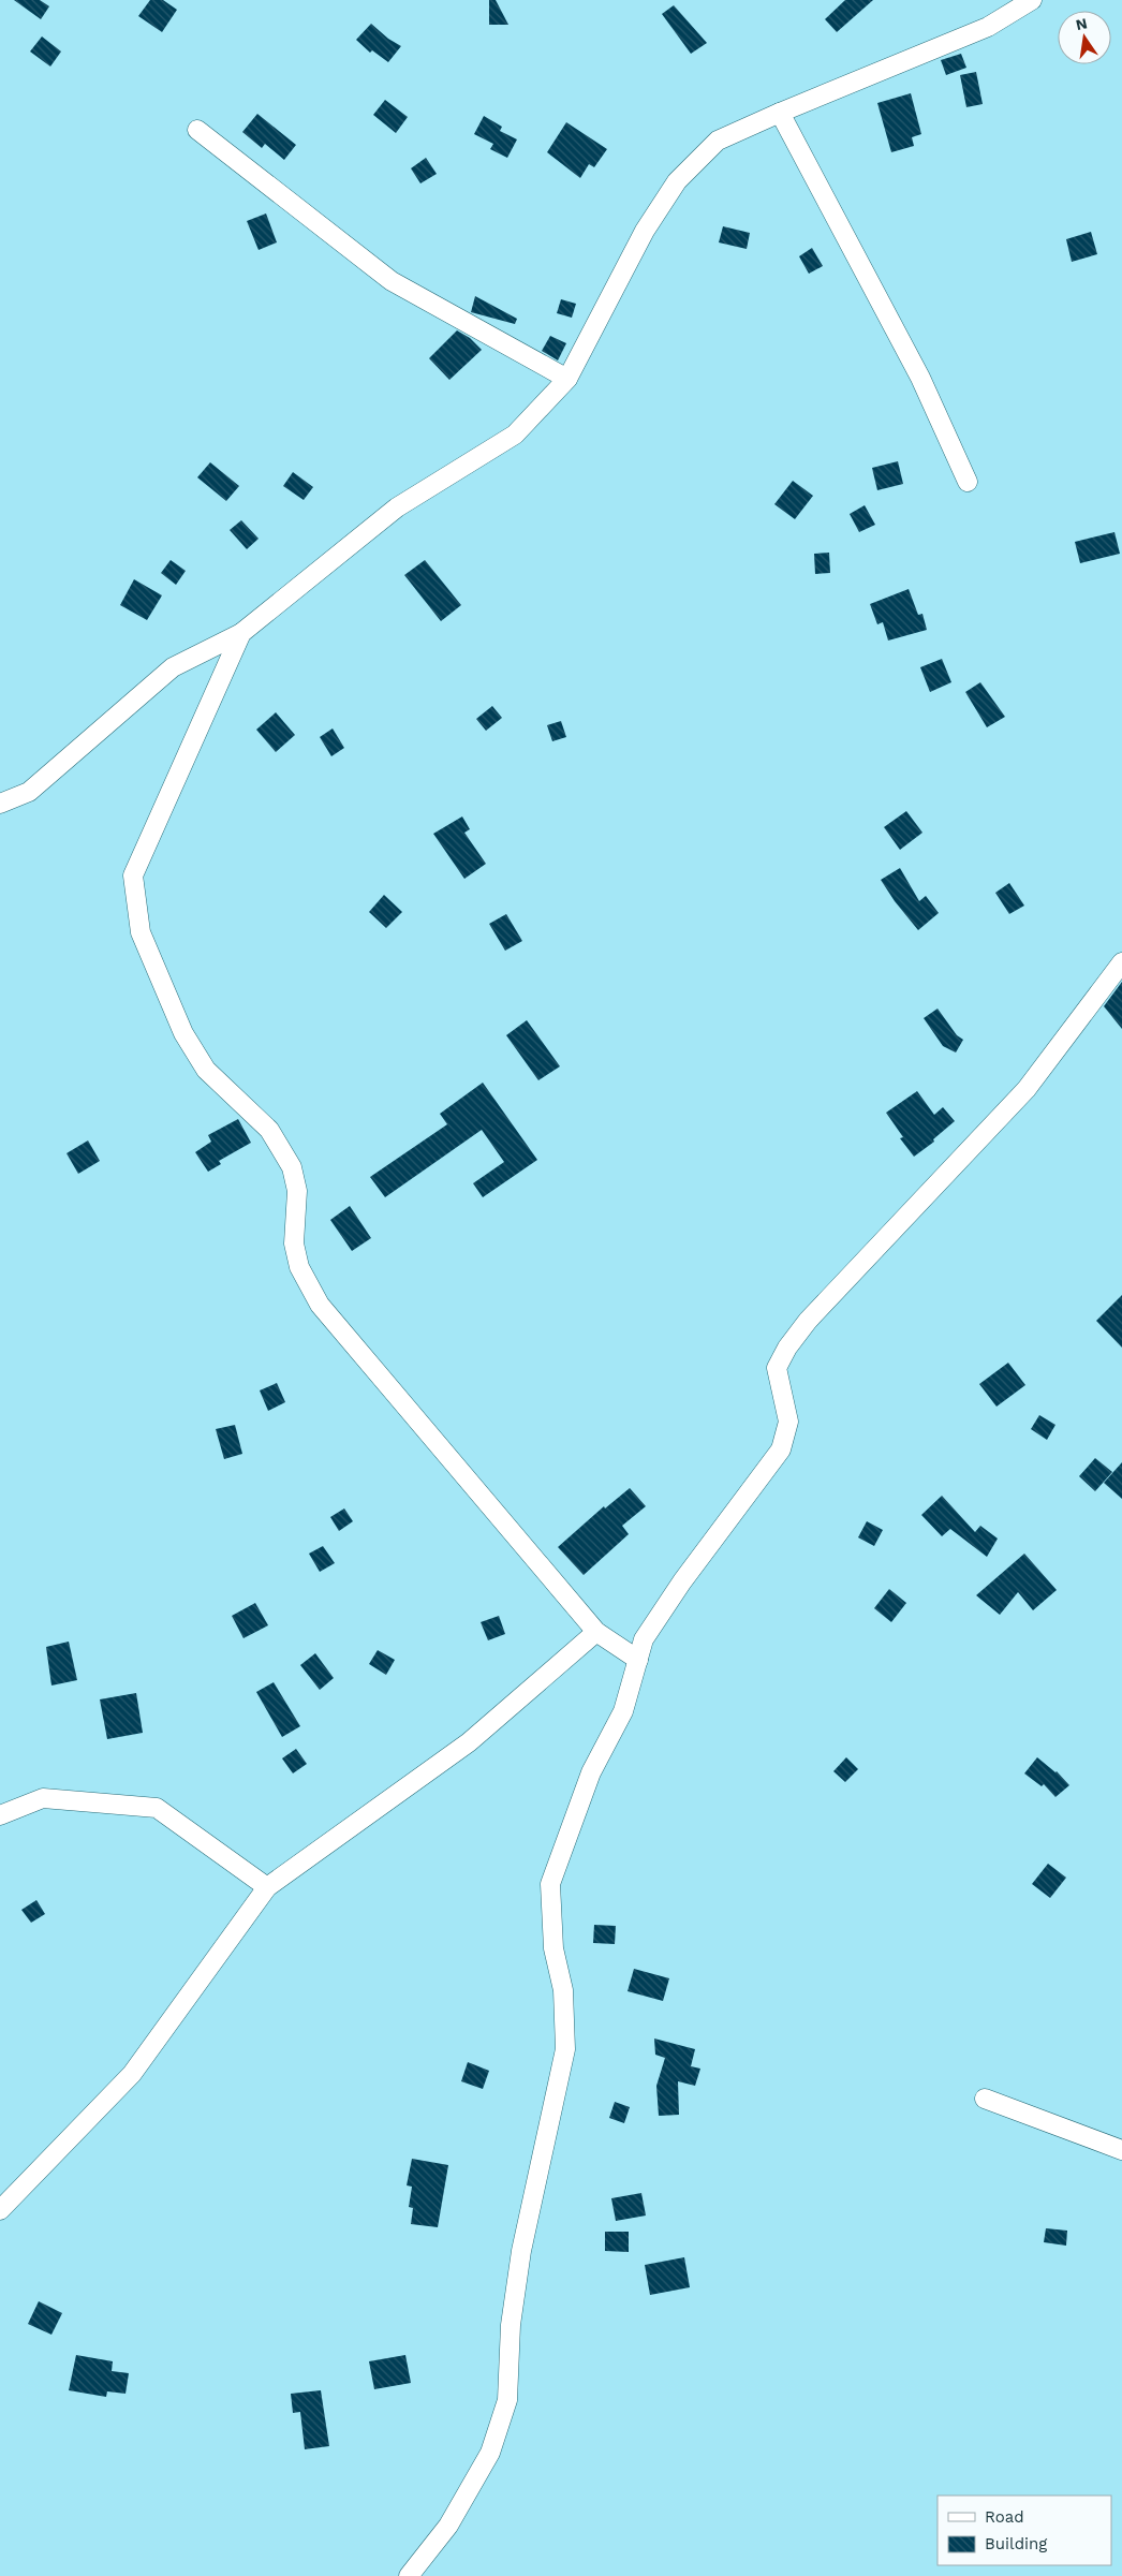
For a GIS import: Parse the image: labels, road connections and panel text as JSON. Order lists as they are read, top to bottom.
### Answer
{
  "legend": ["Road", "Building"],
  "north": "top"
}
